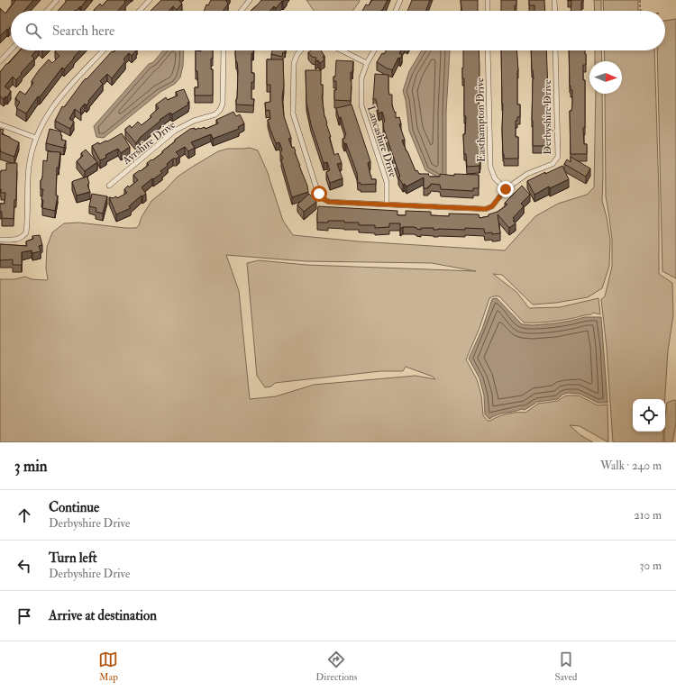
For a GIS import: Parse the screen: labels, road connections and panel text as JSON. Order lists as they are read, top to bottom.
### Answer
{
  "streets": {
    "street": [
      "Derbyshire Drive",
      "Easthampton Drive",
      "Lancashire Drive",
      "Ayrshire Drive"
    ]
  },
  "crossings": [
    ["Derbyshire Drive", "Easthampton Drive"],
    ["Derbyshire Drive", "Lancashire Drive"]
  ],
  "north": "right",
  "page": {
    "search": "Search here",
    "heading": ["3 min", "Walk · 240 m"],
    "list": [
      ["Continue", "Derbyshire Drive", "210 m"],
      ["Turn left", "Derbyshire Drive", "30 m"],
      "Arrive at destination"
    ],
    "nav": ["Map", "Directions", "Saved"]
  }
}
